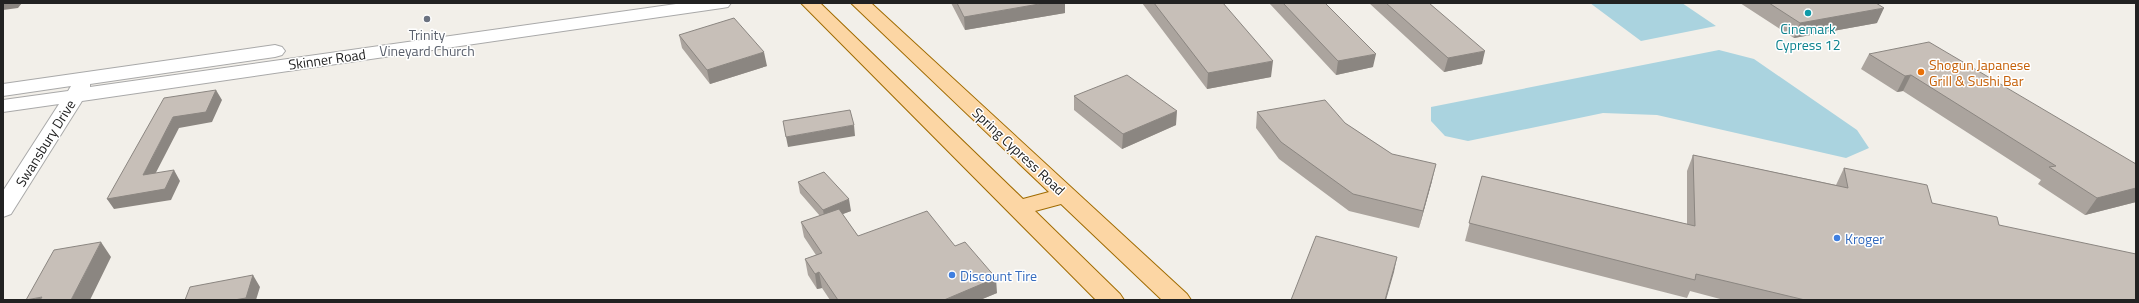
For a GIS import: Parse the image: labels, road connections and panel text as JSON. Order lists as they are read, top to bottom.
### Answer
{
  "streets": {
    "main road": ["Spring Cypress Road"],
    "street": ["Skinner Road", "Swansbury Drive"]
  },
  "crossings": [
    ["Skinner Road", "Swansbury Drive"]
  ],
  "places": [
    "Cinemark Cypress 12",
    "Trinity Vineyard Church",
    "Shogun Japanese Grill & Sushi Bar",
    "Kroger",
    "Discount Tire"
  ]
}
